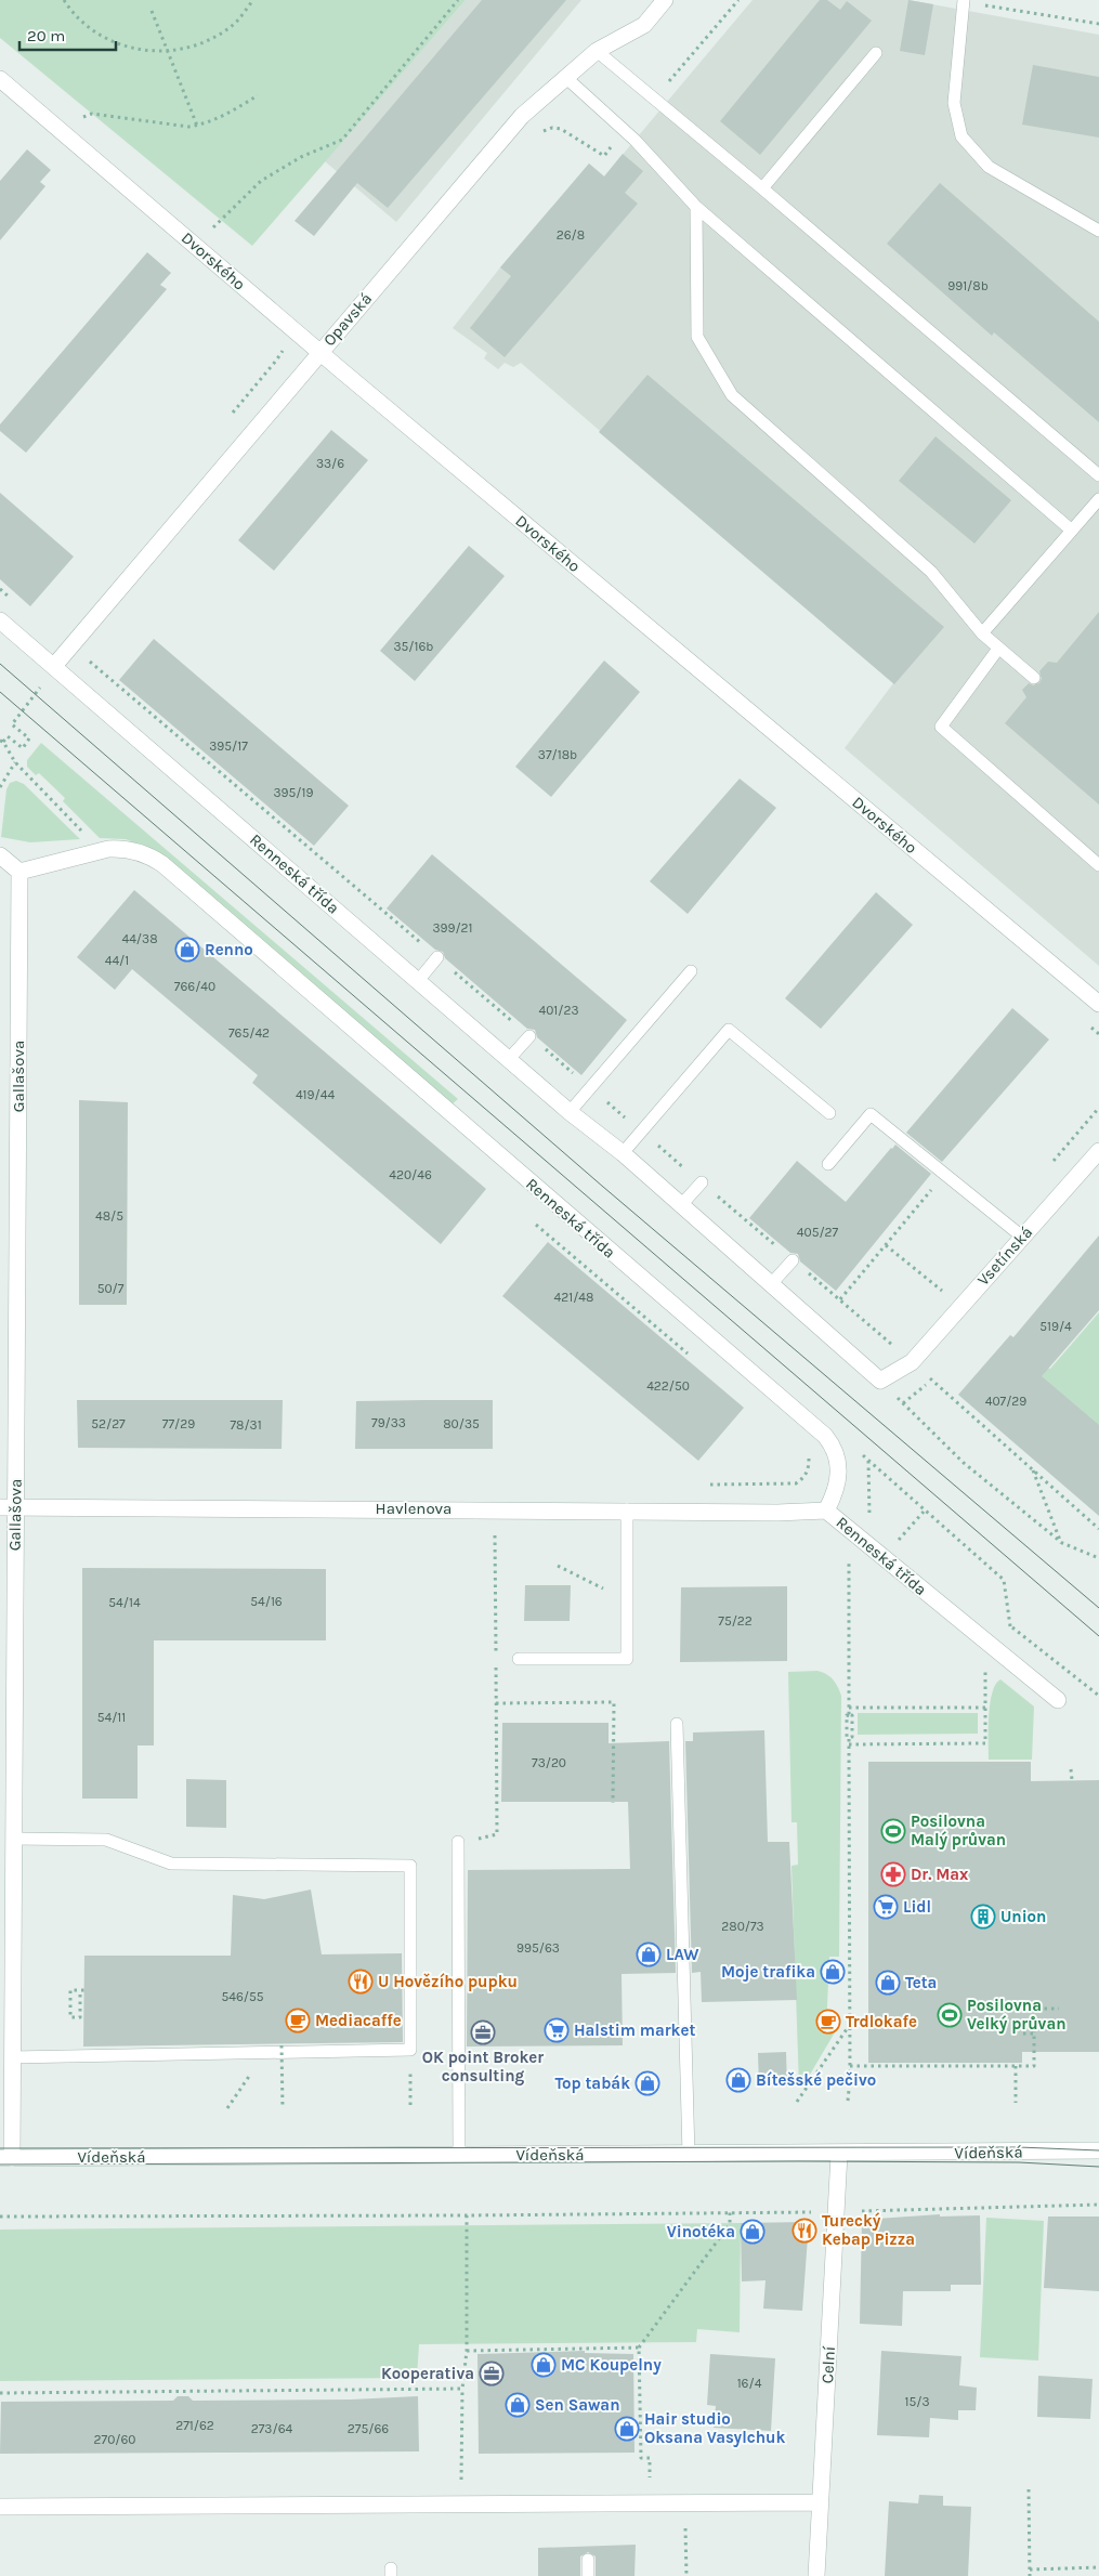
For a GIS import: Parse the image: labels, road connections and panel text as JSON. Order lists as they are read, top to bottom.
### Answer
{
  "streets": {
    "street": [
      "Dvorského",
      "Opavská",
      "Renneská třída",
      "Gallašova",
      "Vsetínská",
      "Havlenova",
      "Vídeňská",
      "Celní"
    ]
  },
  "crossings": [
    ["Dvorského", "Opavská"],
    ["Opavská", "Renneská třída"],
    ["Renneská třída", "Gallašova"],
    ["Renneská třída", "Havlenova"],
    ["Gallašova", "Havlenova"],
    ["Gallašova", "Vídeňská"],
    ["Vídeňská", "Celní"]
  ],
  "places": {
    "shop": [
      "Renno",
      "LAW",
      "Moje trafika",
      "Teta",
      "Bítešské pečivo",
      "Top tabák",
      "Vinotéka",
      "MC Koupelny",
      "Sen Sawan",
      "Hair studio Oksana Vasylchuk"
    ],
    "sports": ["Posilovna Malý průvan", "Posilovna Velký průvan"],
    "pharmacy": ["Dr. Max"],
    "supermarket": ["Lidl", "Halstim market"],
    "building": ["Union"],
    "restaurant": ["U Hovězího pupku", "Turecký Kebap Pizza"],
    "cafe": ["Mediacaffe", "Trdlokafe"],
    "office": ["OK point Broker consulting", "Kooperativa"]
  },
  "house_numbers": [
    "26/8",
    "991/8b",
    "33/6",
    "35/16b",
    "395/17",
    "37/18b",
    "395/19",
    "399/21",
    "44/38",
    "44/1",
    "766/40",
    "401/23",
    "765/42",
    "419/44",
    "420/46",
    "48/5",
    "405/27",
    "50/7",
    "421/48",
    "519/4",
    "422/50",
    "407/29",
    "79/33",
    "52/27",
    "77/29",
    "80/35",
    "78/31",
    "54/16",
    "54/14",
    "75/22",
    "54/11",
    "73/20",
    "280/73",
    "995/63",
    "546/55",
    "16/4",
    "15/3",
    "271/62",
    "273/64",
    "275/66",
    "270/60"
  ],
  "scale_bar": "20 m"
}
